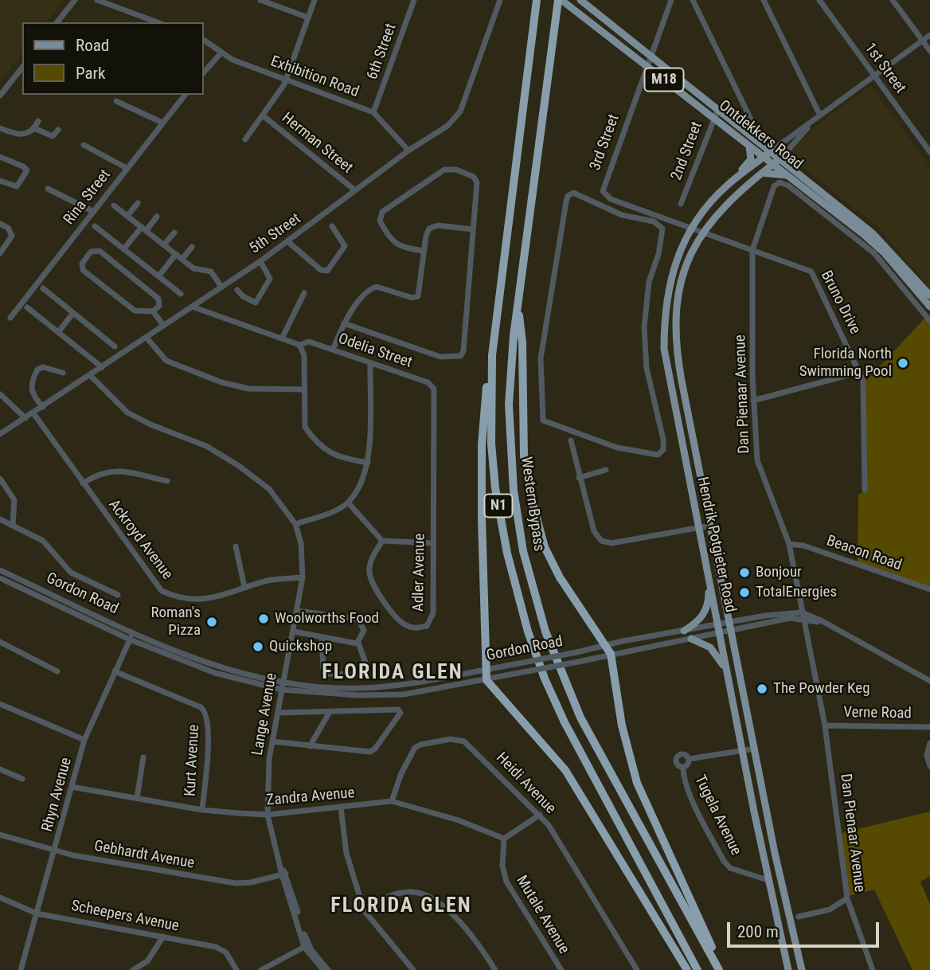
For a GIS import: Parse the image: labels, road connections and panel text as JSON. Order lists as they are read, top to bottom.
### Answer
{
  "streets": {
    "highway": ["Western Bypass", "N1"],
    "main road": ["M18", "Ontdekkers Road", "Hendrik Potgieter Road"],
    "street": [
      "6th Street",
      "1st Street",
      "Exhibition Road",
      "3rd Street",
      "Herman Street",
      "2nd Street",
      "Rina Street",
      "5th Street",
      "Bruno Drive",
      "Odelia Street",
      "Dan Pienaar Avenue",
      "Ackroyd Avenue",
      "Beacon Road",
      "Adler Avenue",
      "Gordon Road",
      "Verne Road",
      "Lange Avenue",
      "Kurt Avenue",
      "Heidi Avenue",
      "Rhyn Avenue",
      "Zandra Avenue",
      "Tugela Avenue",
      "Gebhardt Avenue",
      "Mutale Avenue",
      "Scheepers Avenue"
    ]
  },
  "crossings": [
    ["6th Street", "Exhibition Road"],
    ["Exhibition Road", "5th Street"],
    ["Ontdekkers Road", "3rd Street"],
    ["Ontdekkers Road", "2nd Street"],
    ["Ontdekkers Road", "Western Bypass"],
    ["Ontdekkers Road", "Hendrik Potgieter Road"],
    ["3rd Street", "Bruno Drive"],
    ["3rd Street", "Hendrik Potgieter Road"],
    ["Herman Street", "5th Street"],
    ["5th Street", "Odelia Street"],
    ["5th Street", "Ackroyd Avenue"],
    ["5th Street", "Lange Avenue"],
    ["Bruno Drive", "Dan Pienaar Avenue"],
    ["Bruno Drive", "Hendrik Potgieter Road"],
    ["Odelia Street", "Adler Avenue"],
    ["Dan Pienaar Avenue", "Beacon Road"],
    ["Dan Pienaar Avenue", "Gordon Road"],
    ["Dan Pienaar Avenue", "Verne Road"],
    ["Ackroyd Avenue", "Lange Avenue"],
    ["Hendrik Potgieter Road", "Gordon Road"],
    ["Hendrik Potgieter Road", "Tugela Avenue"],
    ["Gordon Road", "Lange Avenue"],
    ["Gordon Road", "Rhyn Avenue"],
    ["Lange Avenue", "Zandra Avenue"],
    ["Lange Avenue", "Gebhardt Avenue"],
    ["Kurt Avenue", "Rhyn Avenue"],
    ["Kurt Avenue", "Zandra Avenue"],
    ["Heidi Avenue", "Zandra Avenue"],
    ["Rhyn Avenue", "Zandra Avenue"],
    ["Rhyn Avenue", "Gebhardt Avenue"],
    ["Rhyn Avenue", "Scheepers Avenue"],
    ["Zandra Avenue", "Mutale Avenue"]
  ],
  "districts": ["FLORIDA GLEN", "FLORIDA GLEN"],
  "places": [
    "Florida North Swimming Pool",
    "Bonjour",
    "TotalEnergies",
    "Woolworths Food",
    "Roman's Pizza",
    "Quickshop",
    "The Powder Keg"
  ],
  "legend": ["Road", "Park"],
  "scale_bar": "200 m"
}
